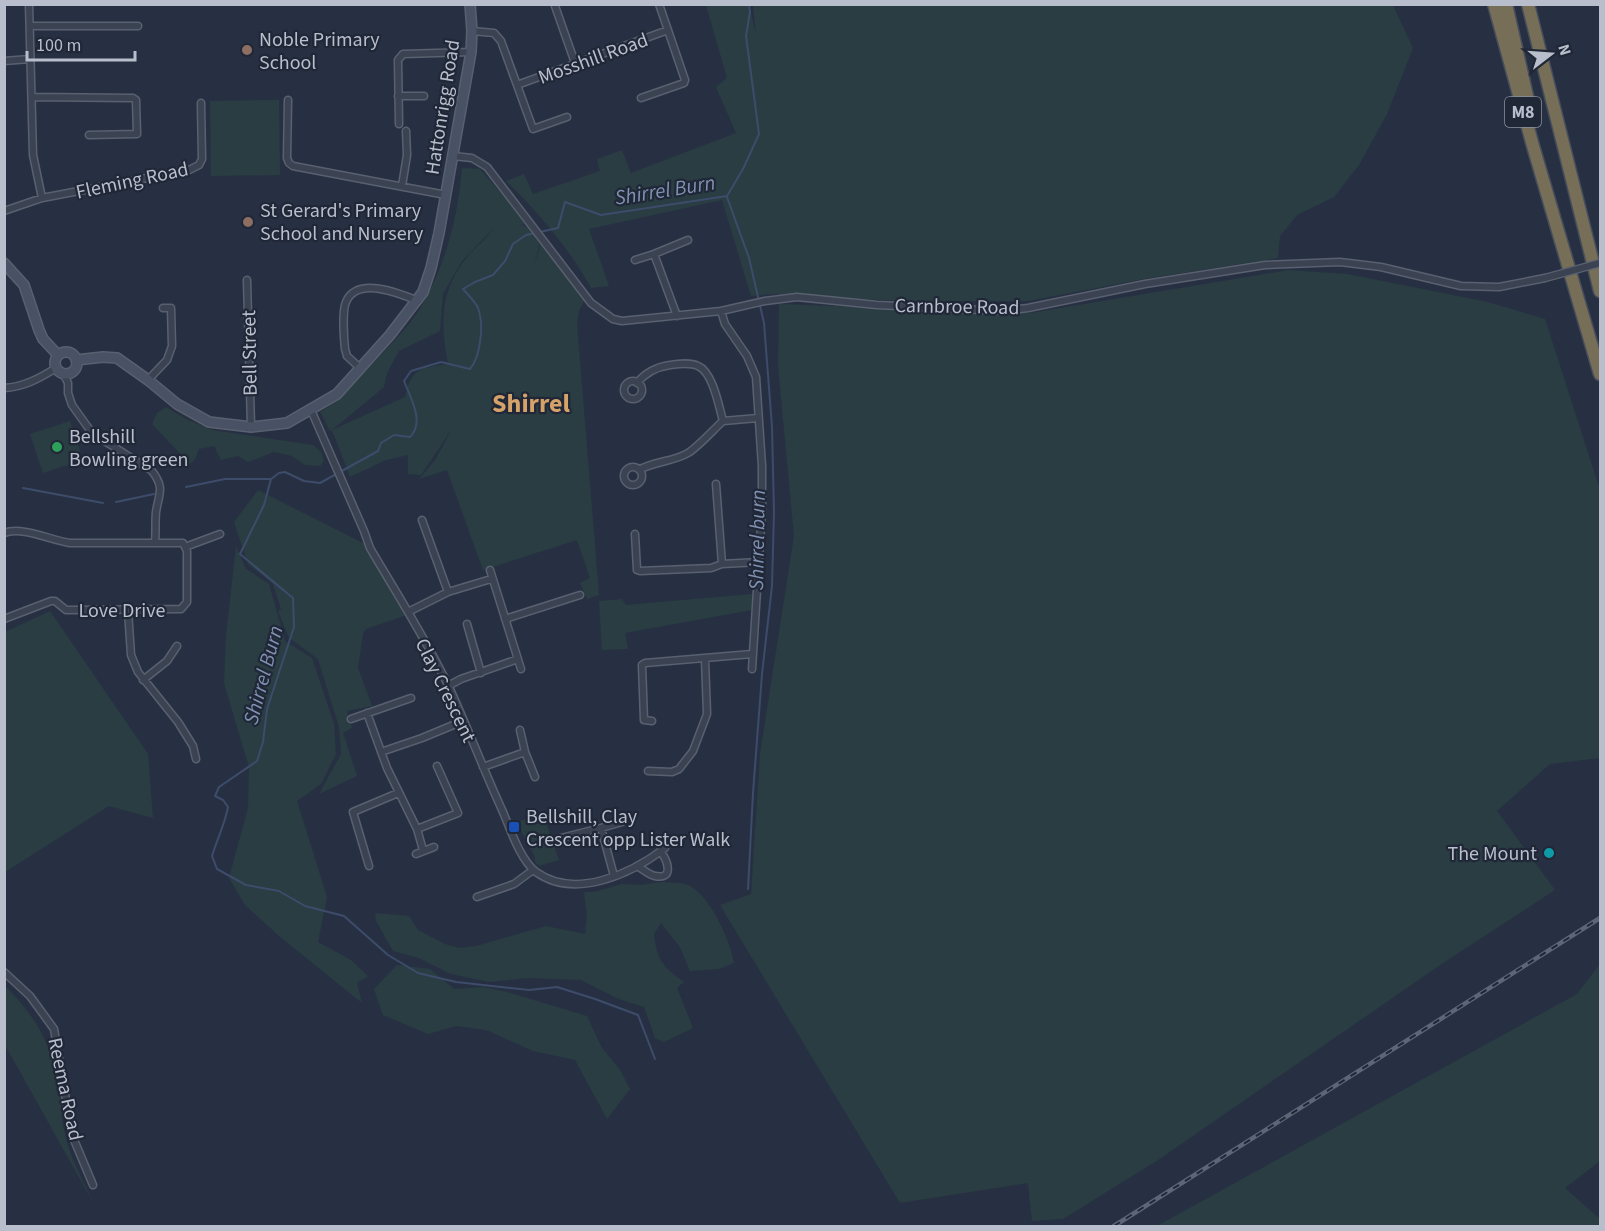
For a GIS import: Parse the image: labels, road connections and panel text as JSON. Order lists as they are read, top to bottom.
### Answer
{
  "streets": {
    "highway": ["M8"],
    "street": [
      "Mosshill Road",
      "Hattonrigg Road",
      "Fleming Road",
      "Carnbroe Road",
      "Bell Street",
      "Love Drive",
      "Clay Crescent",
      "Reema Road"
    ]
  },
  "crossings": [
    ["Hattonrigg Road", "Carnbroe Road"],
    ["Hattonrigg Road", "Bell Street"],
    ["Hattonrigg Road", "Clay Crescent"]
  ],
  "districts": ["Shirrel"],
  "water": ["Shirrel Burn", "Shirrel burn"],
  "places": {
    "other": [
      "Noble Primary School",
      "St Gerard's Primary School and Nursery",
      "Bellshill Bowling green",
      "The Mount"
    ],
    "transit": ["Bellshill, Clay Crescent opp Lister Walk"]
  },
  "scale_bar": "100 m",
  "north": "right"
}
